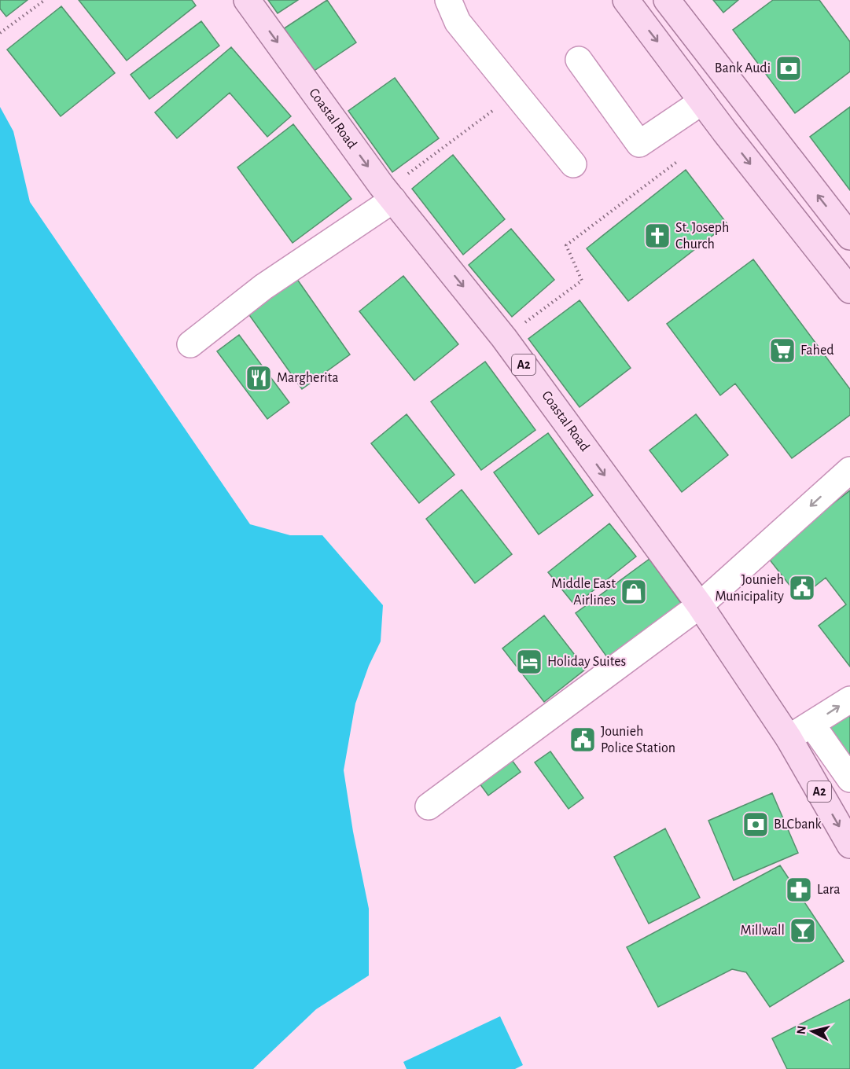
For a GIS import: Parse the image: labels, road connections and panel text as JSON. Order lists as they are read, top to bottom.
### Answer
{
  "streets": {
    "main road": ["Coastal Road", "A2"]
  },
  "crossings": [
    ["Coastal Road", "A2"]
  ],
  "one_way": ["Coastal Road"],
  "places": {
    "bank": ["Bank Audi", "BLCbank"],
    "church": ["St. Joseph Church"],
    "supermarket": ["Fahed"],
    "restaurant": ["Margherita"],
    "public building": ["Jounieh Municipality", "Jounieh Police Station"],
    "shop": ["Middle East Airlines"],
    "hotel": ["Holiday Suites"],
    "pharmacy": ["Lara"],
    "bar": ["Millwall"]
  },
  "north": "left"
}
